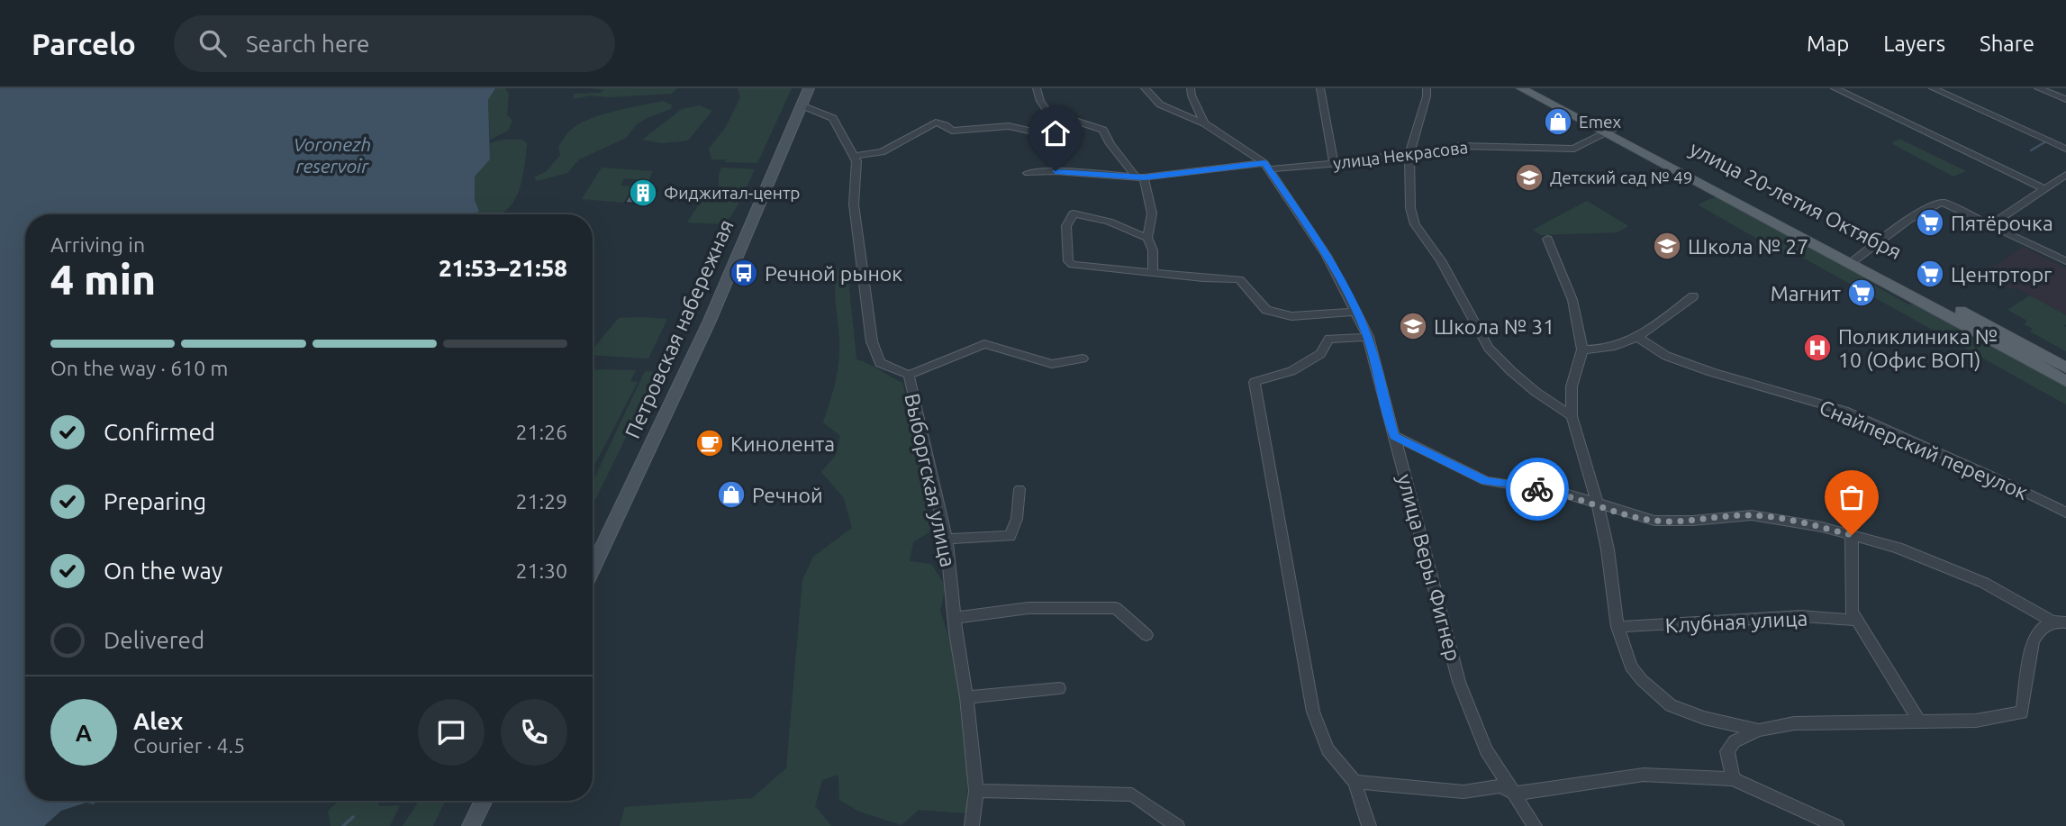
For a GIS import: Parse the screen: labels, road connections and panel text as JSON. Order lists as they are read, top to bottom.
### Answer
{
  "streets": {
    "main road": ["улица 20-летия Октября", "Петровская набережная"],
    "street": [
      "улица Некрасова",
      "Снайперский переулок",
      "Выборгская улица",
      "улица Веры Фигнер",
      "Клубная улица"
    ]
  },
  "crossings": [
    ["улица Некрасова", "улица 20-летия Октября"],
    ["улица Некрасова", "улица Веры Фигнер"],
    ["Петровская набережная", "Выборгская улица"]
  ],
  "water": ["Voronezh reservoir"],
  "places": {
    "shop": ["Emex", "Речной"],
    "school or university": ["Детский сад № 49", "Школа № 27", "Школа № 31"],
    "building": ["Фиджитал-центр"],
    "supermarket": ["Пятёрочка", "Центрторг", "Магнит"],
    "bus stop": ["Речной рынок"],
    "hospital": ["Поликлиника № 10 (Офис ВОП)"],
    "cafe": ["Кинолента"]
  },
  "page": {
    "header": "Parcelo",
    "search": "Search here",
    "nav": ["Map", "Layers", "Share"],
    "heading": ["4 min", "Arriving in", "21:53–21:58"],
    "panel": ["Alex", "Courier · 4.5"],
    "bar": "On the way · 610 m",
    "list": [
      ["Confirmed", "21:26"],
      ["Preparing", "21:29"],
      ["On the way", "21:30"],
      "Delivered"
    ],
    "round": "A"
  }
}
